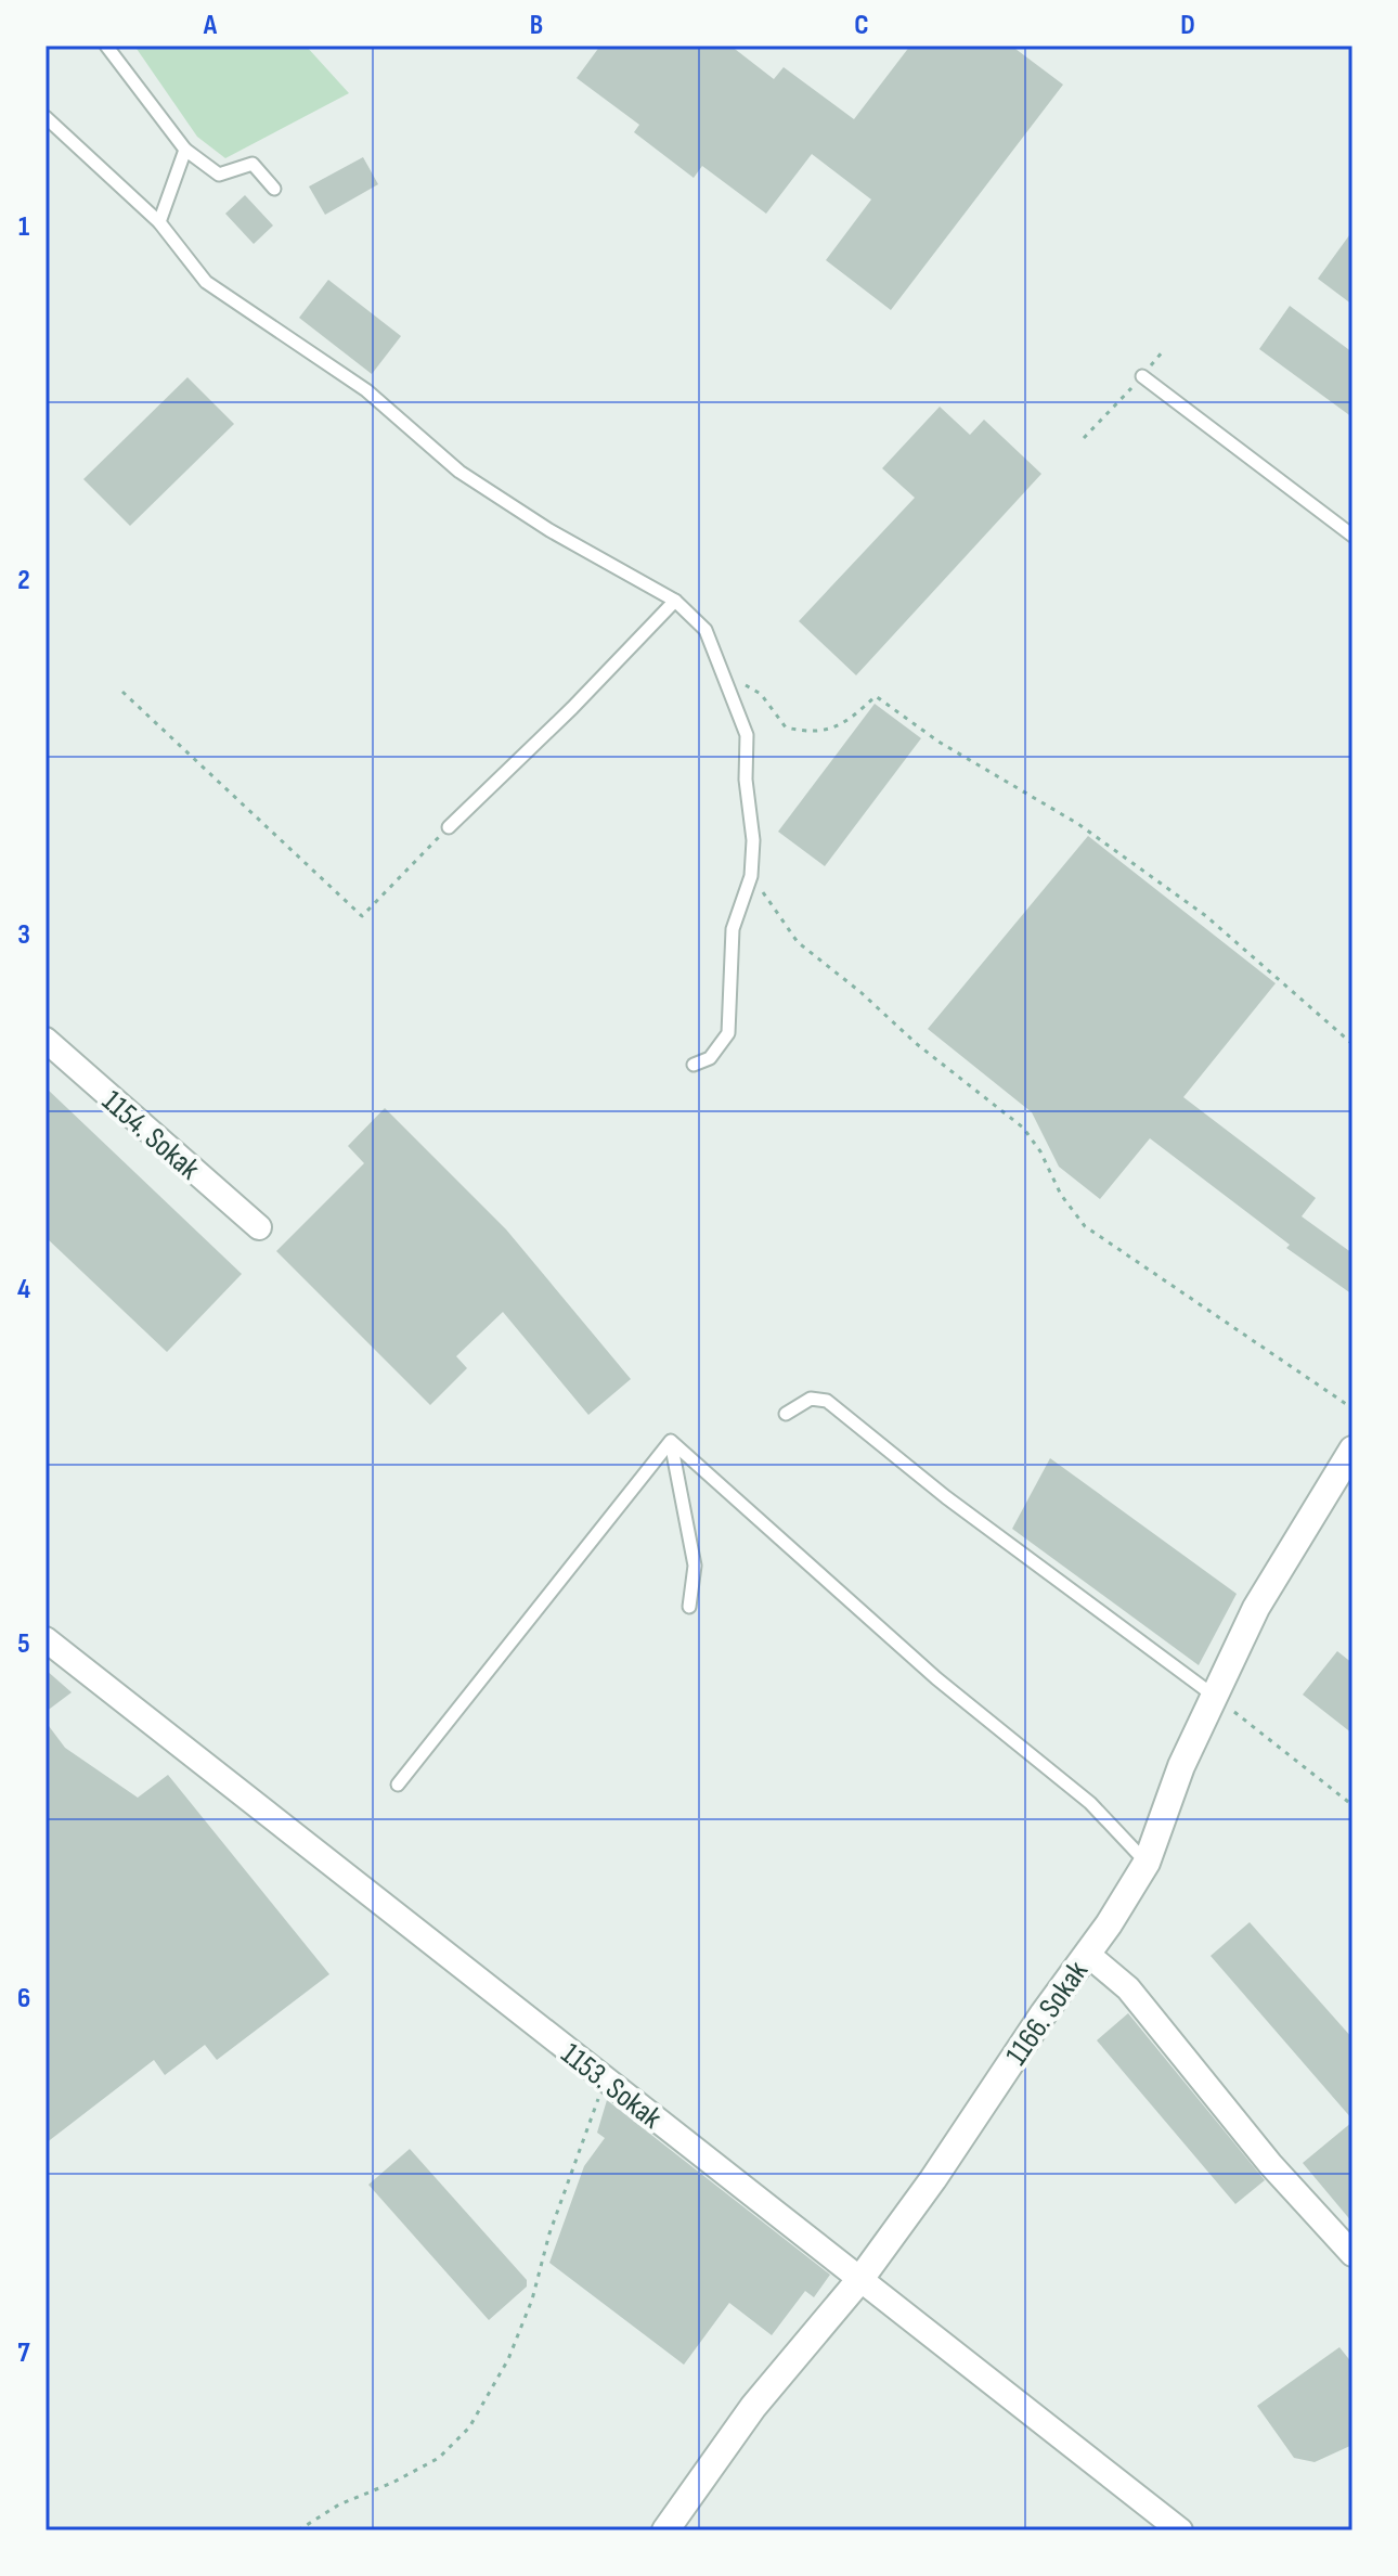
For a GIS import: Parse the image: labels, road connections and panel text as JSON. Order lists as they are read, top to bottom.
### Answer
{
  "streets": {
    "street": ["1154. Sokak", "1166. Sokak", "1153. Sokak"]
  },
  "crossings": [
    ["1166. Sokak", "1153. Sokak"]
  ],
  "grid": {
    "columns": [
      "A",
      "B",
      "C",
      "D"
    ],
    "rows": [
      "1",
      "2",
      "3",
      "4",
      "5",
      "6",
      "7"
    ]
  }
}
